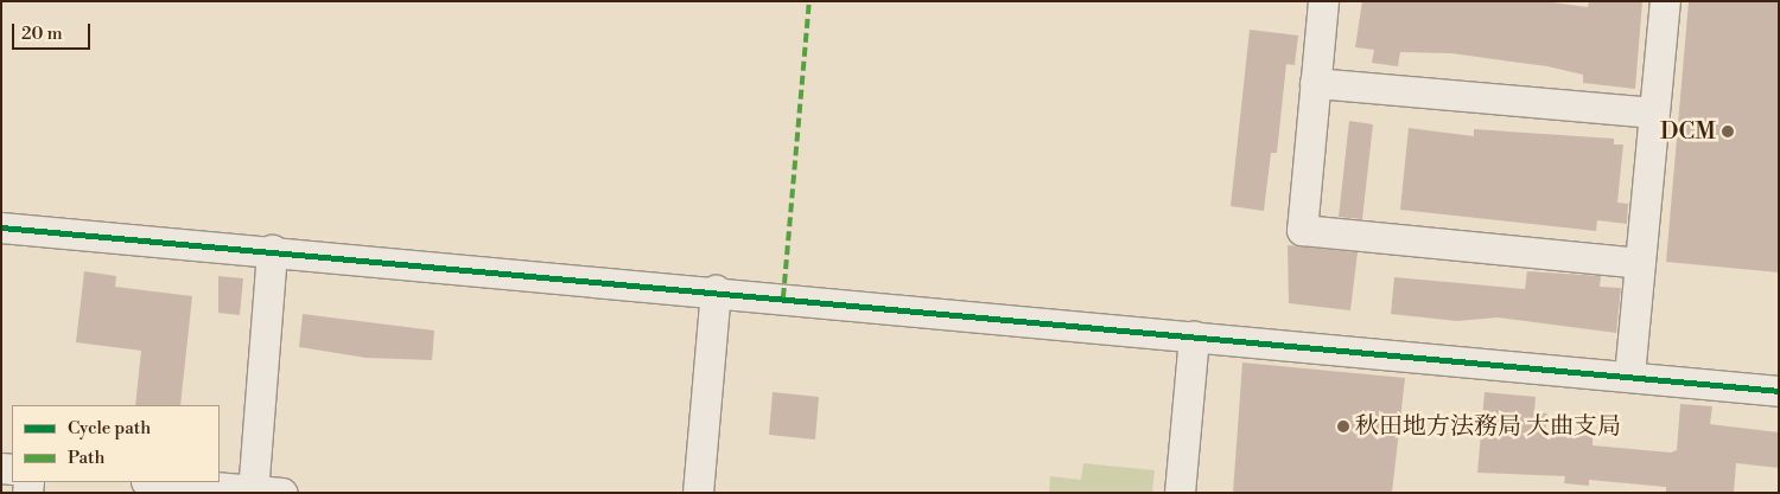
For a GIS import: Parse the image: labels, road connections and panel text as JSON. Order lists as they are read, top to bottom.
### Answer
{
  "places": ["DCM", "秋田地方法務局 大曲支局"],
  "legend": ["Cycle path", "Path"],
  "scale_bar": "20 m"
}
